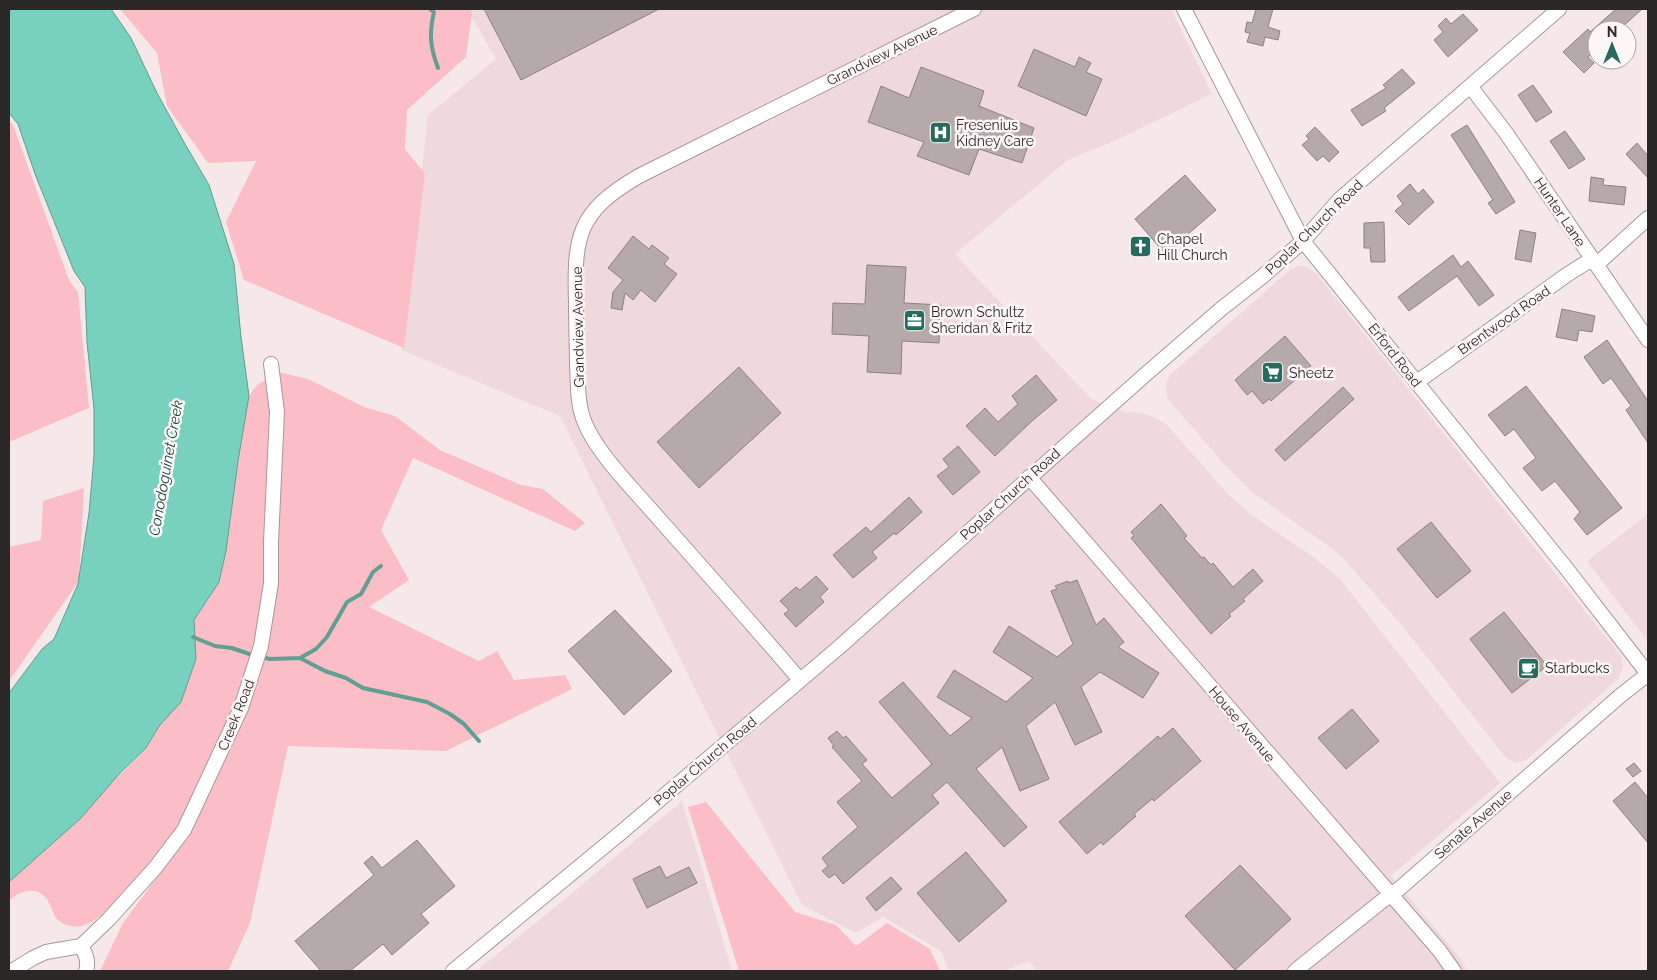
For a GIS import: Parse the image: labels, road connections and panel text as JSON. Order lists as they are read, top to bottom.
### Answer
{
  "streets": {
    "street": [
      "Grandview Avenue",
      "Hunter Lane",
      "Poplar Church Road",
      "Brentwood Road",
      "Erford Road",
      "Creek Road",
      "House Avenue",
      "Senate Avenue"
    ]
  },
  "crossings": [
    ["Grandview Avenue", "Poplar Church Road"],
    ["Hunter Lane", "Poplar Church Road"],
    ["Hunter Lane", "Brentwood Road"],
    ["Poplar Church Road", "Erford Road"],
    ["Poplar Church Road", "House Avenue"],
    ["Brentwood Road", "Erford Road"],
    ["Erford Road", "Senate Avenue"],
    ["House Avenue", "Senate Avenue"]
  ],
  "water": ["Conodoguinet Creek"],
  "places": {
    "hospital": ["Fresenius Kidney Care"],
    "church": ["Chapel Hill Church"],
    "office": ["Brown Schultz Sheridan & Fritz"],
    "supermarket": ["Sheetz"],
    "cafe": ["Starbucks"]
  },
  "north": "top"
}
